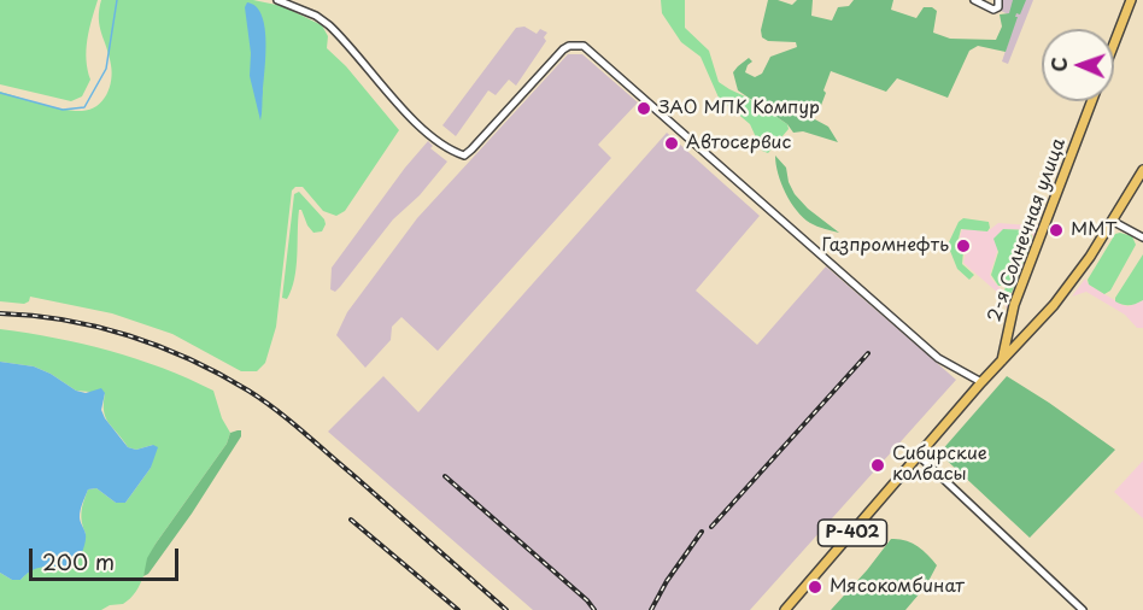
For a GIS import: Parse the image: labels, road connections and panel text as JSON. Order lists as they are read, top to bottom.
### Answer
{
  "streets": {
    "main road": ["2-я Солнечная улица", "Р-402"]
  },
  "crossings": [
    ["2-я Солнечная улица", "Р-402"]
  ],
  "places": [
    "ЗАО МПК Компур",
    "Автосервис",
    "ММТ",
    "Газпромнефть",
    "Сибирские колбасы",
    "Мясокомбинат"
  ],
  "scale_bar": "200 m",
  "north": "left"
}
